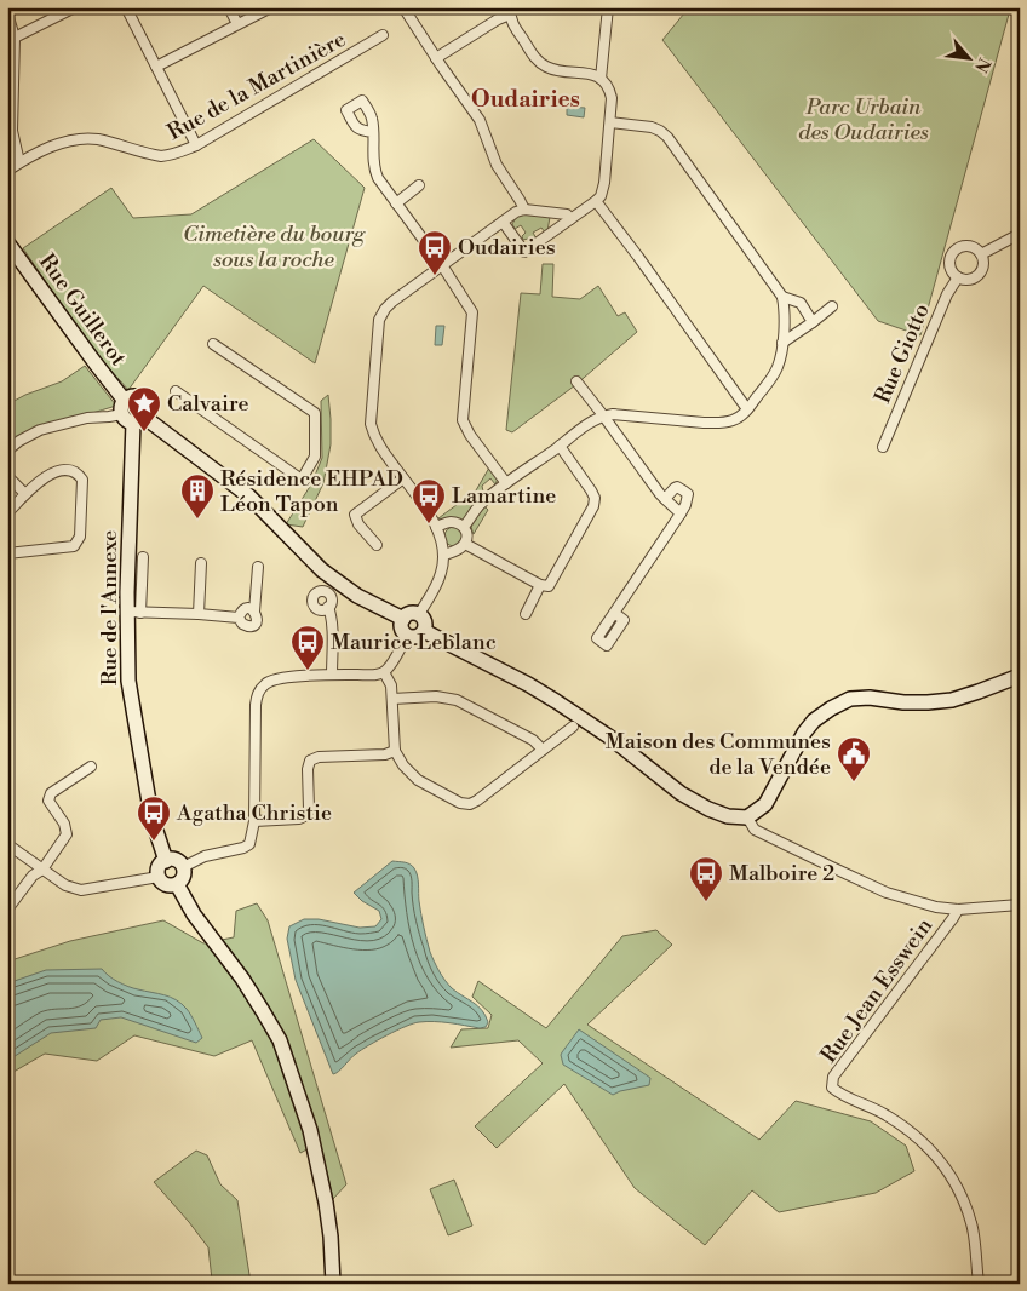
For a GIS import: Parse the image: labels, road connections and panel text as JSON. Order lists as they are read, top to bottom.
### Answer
{
  "streets": {
    "street": [
      "Rue de la Martinière",
      "Rue Guillerot",
      "Rue Giotto",
      "Rue de l'Annexe",
      "Rue Jean Esswein"
    ]
  },
  "crossings": [
    ["Rue Guillerot", "Rue de l'Annexe"]
  ],
  "districts": ["Oudairies"],
  "parks": ["Parc Urbain des Oudairies", "Cimetière du bourg sous la roche"],
  "places": {
    "bus stop": [
      "Oudairies",
      "Lamartine",
      "Maurice Leblanc",
      "Agatha Christie",
      "Malboire 2"
    ],
    "place": ["Calvaire"],
    "building": ["Résidence EHPAD Léon Tapon"],
    "public building": ["Maison des Communes de la Vendée"]
  },
  "north": "bottom right"
}
